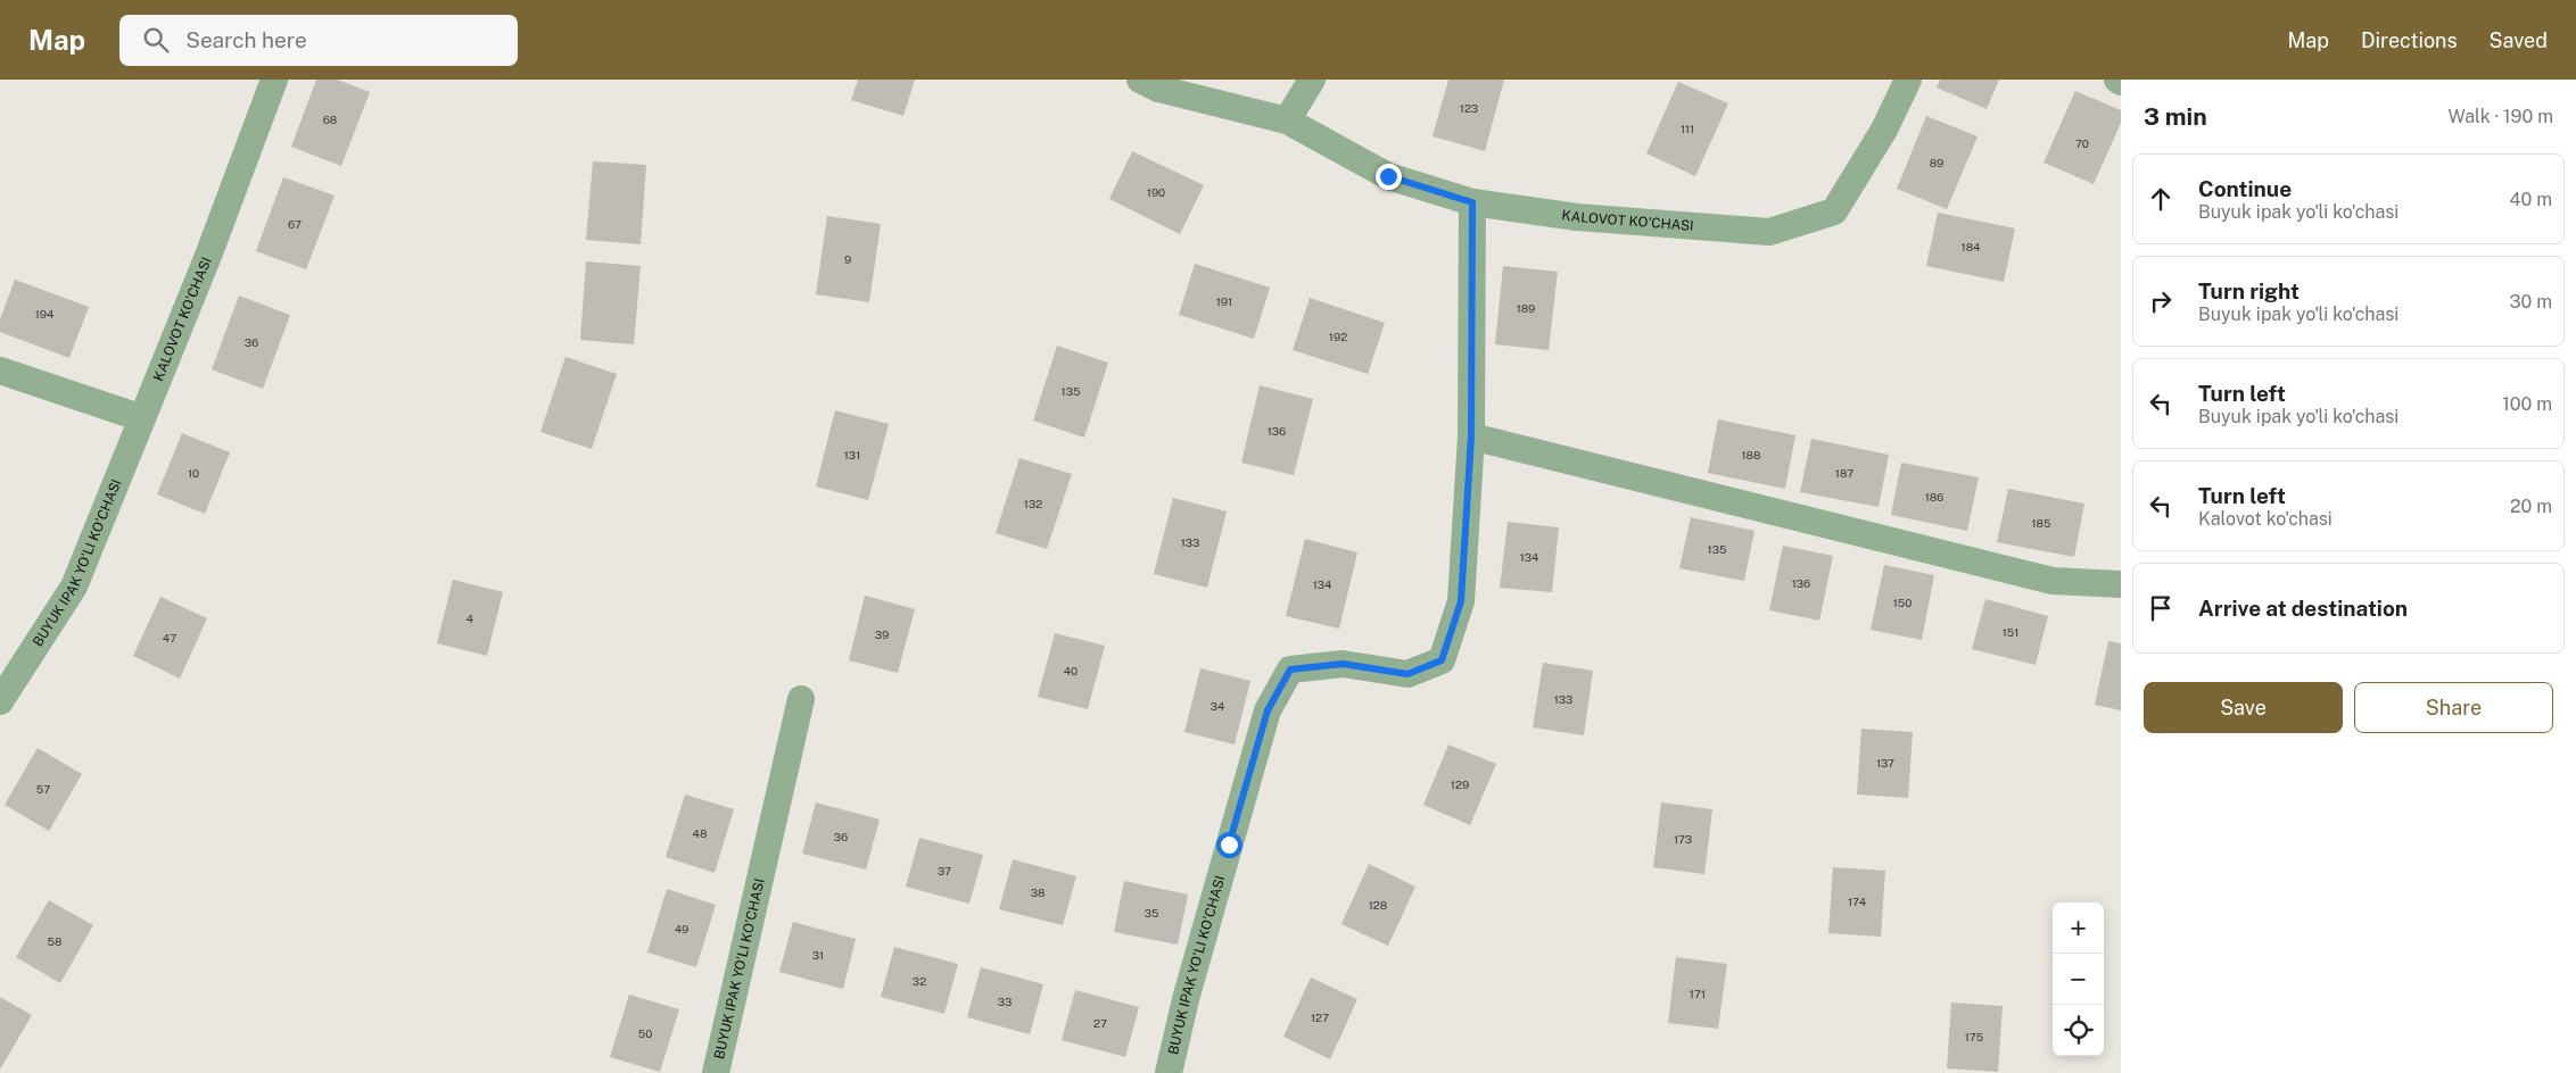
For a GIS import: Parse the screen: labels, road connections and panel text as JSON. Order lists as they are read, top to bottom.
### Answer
{
  "streets": {
    "street": ["KALOVOT KO'CHASI", "BUYUK IPAK YO'LI KO'CHASI"]
  },
  "crossings": [
    ["KALOVOT KO'CHASI", "BUYUK IPAK YO'LI KO'CHASI"]
  ],
  "house_numbers": [
    "123",
    "68",
    "111",
    "70",
    "89",
    "190",
    "67",
    "184",
    "9",
    "191",
    "189",
    "194",
    "192",
    "36",
    "135",
    "136",
    "131",
    "188",
    "10",
    "187",
    "186",
    "132",
    "185",
    "133",
    "135",
    "134",
    "136",
    "134",
    "150",
    "4",
    "151",
    "39",
    "47",
    "40",
    "133",
    "34",
    "137",
    "129",
    "57",
    "48",
    "36",
    "173",
    "37",
    "38",
    "174",
    "128",
    "35",
    "49",
    "58",
    "31",
    "32",
    "171",
    "33",
    "127",
    "27",
    "50",
    "175"
  ],
  "page": {
    "header": "Map",
    "search": "Search here",
    "nav": ["Map", "Directions", "Saved"],
    "heading": ["3 min", "Walk · 190 m"],
    "list": [
      ["Continue", "Buyuk ipak yo'li ko'chasi", "40 m"],
      ["Turn right", "Buyuk ipak yo'li ko'chasi", "30 m"],
      ["Turn left", "Buyuk ipak yo'li ko'chasi", "100 m"],
      ["Turn left", "Kalovot ko'chasi", "20 m"],
      "Arrive at destination"
    ],
    "buttons": ["Save", "Share"],
    "map_buttons": ["+", "−"]
  }
}
